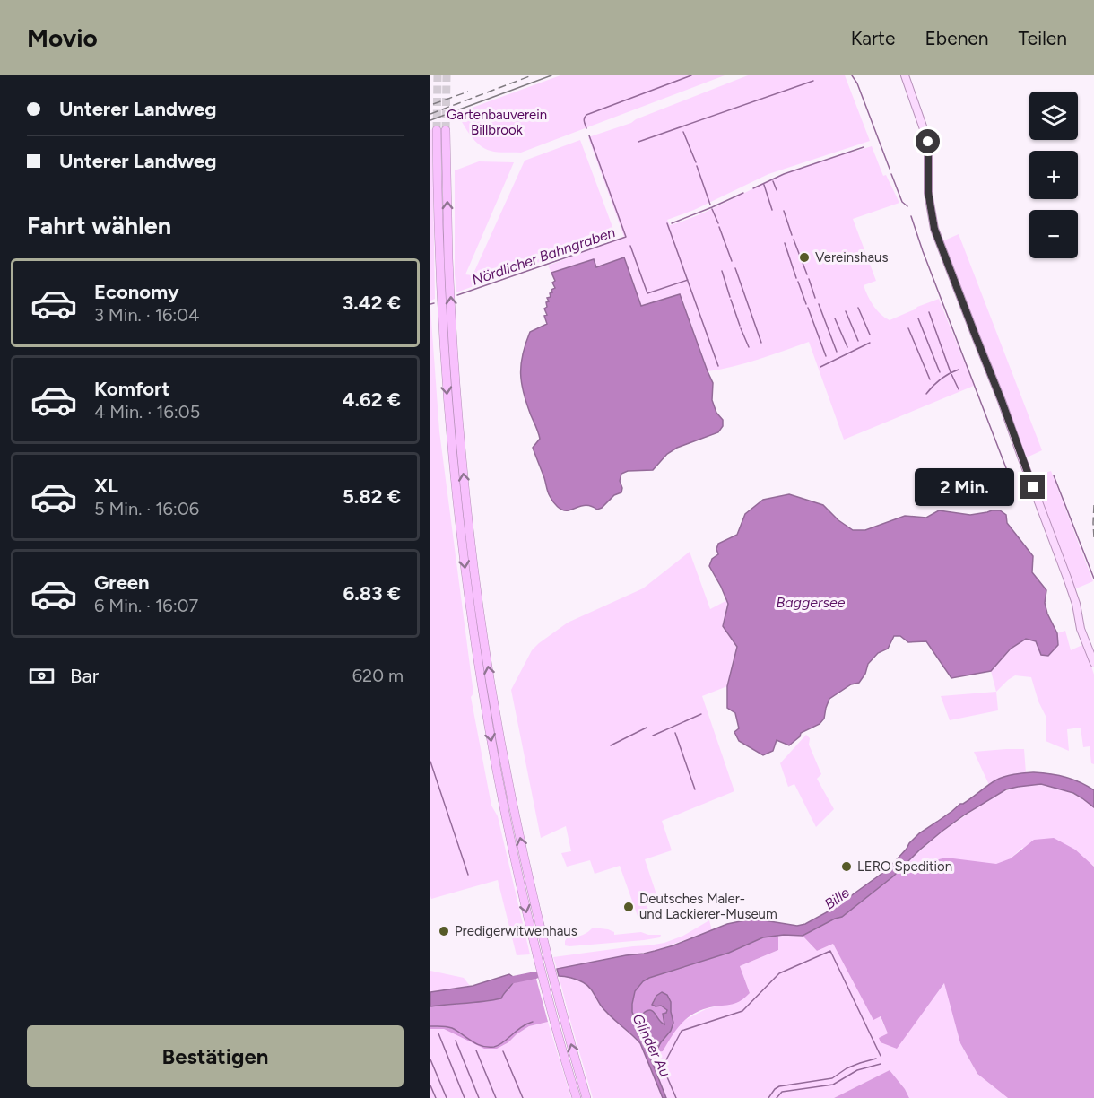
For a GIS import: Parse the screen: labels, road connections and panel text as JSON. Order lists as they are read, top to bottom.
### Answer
{
  "water": [
    "Nördlicher Bahngraben",
    "Baggersee",
    "Bille",
    "Glinder Au"
  ],
  "parks": ["Gartenbauverein Billbrook"],
  "places": [
    "Vereinshaus",
    "LERO Spedition",
    "Deutsches Maler- und Lackierer-Museum",
    "Predigerwitwenhaus"
  ],
  "page": {
    "header": "Movio",
    "nav": ["Karte", "Ebenen", "Teilen"],
    "banner": ["Unterer Landweg", "Unterer Landweg"],
    "map_buttons": ["+", "−"],
    "heading": "Fahrt wählen",
    "list": [
      {
        "name": "Economy",
        "note": "3 Min. · 16:04",
        "value": "3.42 €"
      },
      {
        "name": "Komfort",
        "note": "4 Min. · 16:05",
        "value": "4.62 €"
      },
      {
        "name": "XL",
        "note": "5 Min. · 16:06",
        "value": "5.82 €"
      },
      {
        "name": "Green",
        "note": "6 Min. · 16:07",
        "value": "6.83 €"
      }
    ],
    "bubble": "2 Min.",
    "pay": ["Bar", "620 m"],
    "buttons": "Bestätigen"
  }
}
